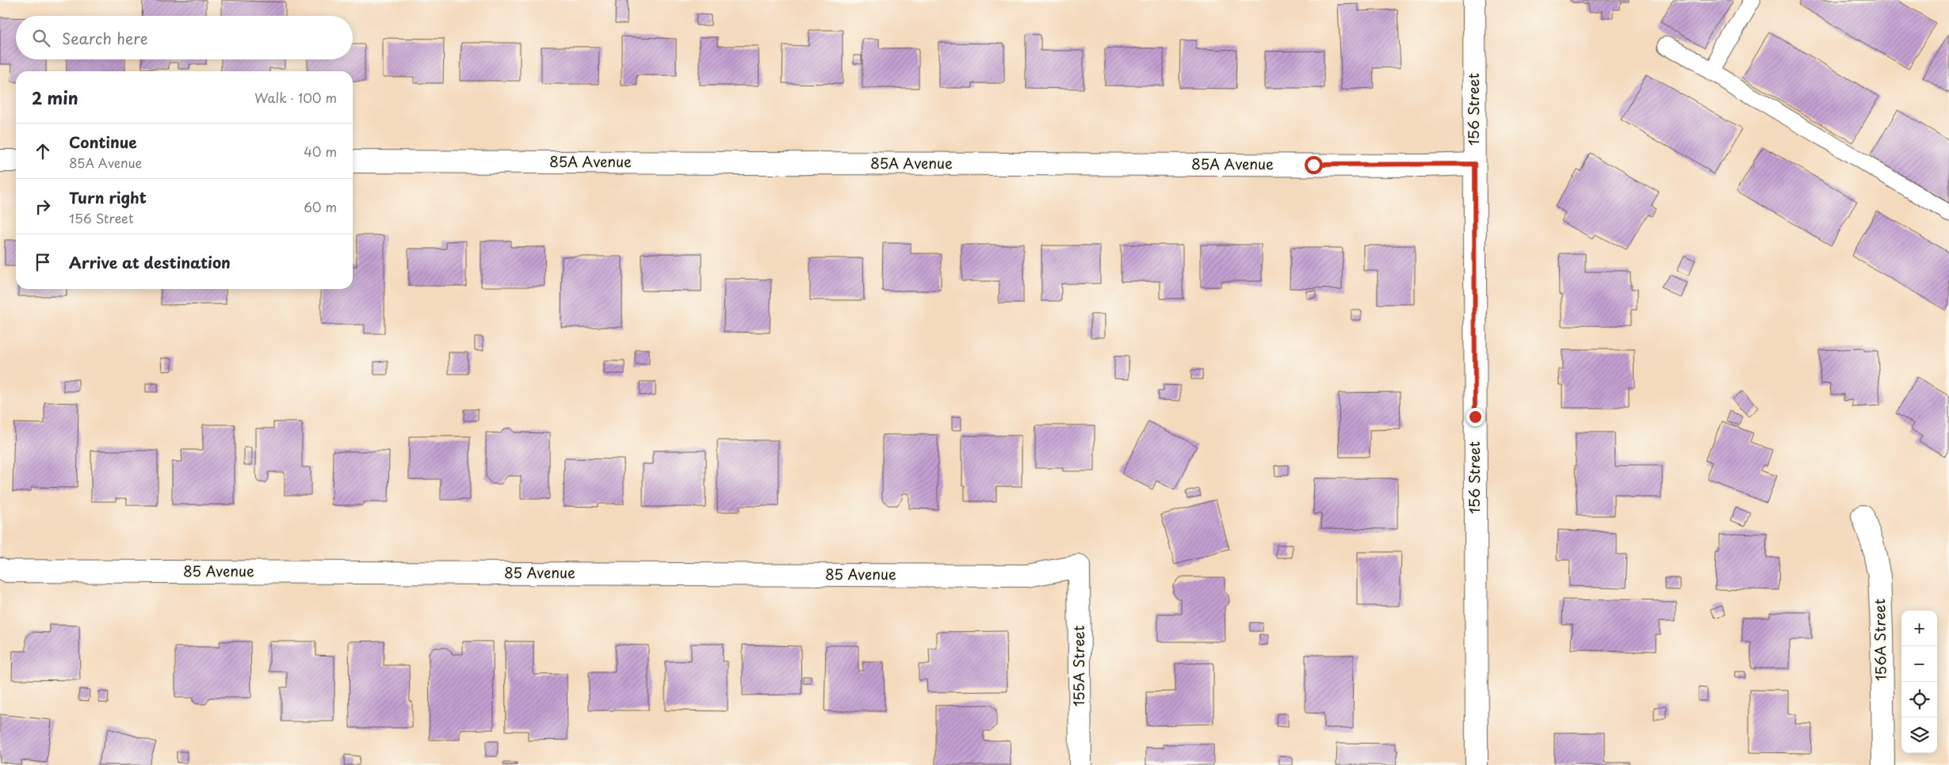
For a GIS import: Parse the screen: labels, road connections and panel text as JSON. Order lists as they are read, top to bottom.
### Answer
{
  "streets": {
    "street": [
      "156 Street",
      "85A Avenue",
      "85 Avenue",
      "156A Street",
      "155A Street"
    ]
  },
  "crossings": [
    ["156 Street", "85A Avenue"],
    ["85 Avenue", "155A Street"]
  ],
  "page": {
    "search": "Search here",
    "heading": ["2 min", "Walk · 100 m"],
    "list": [
      ["Continue", "85A Avenue", "40 m"],
      ["Turn right", "156 Street", "60 m"],
      "Arrive at destination"
    ],
    "map_buttons": ["+", "−"]
  }
}
